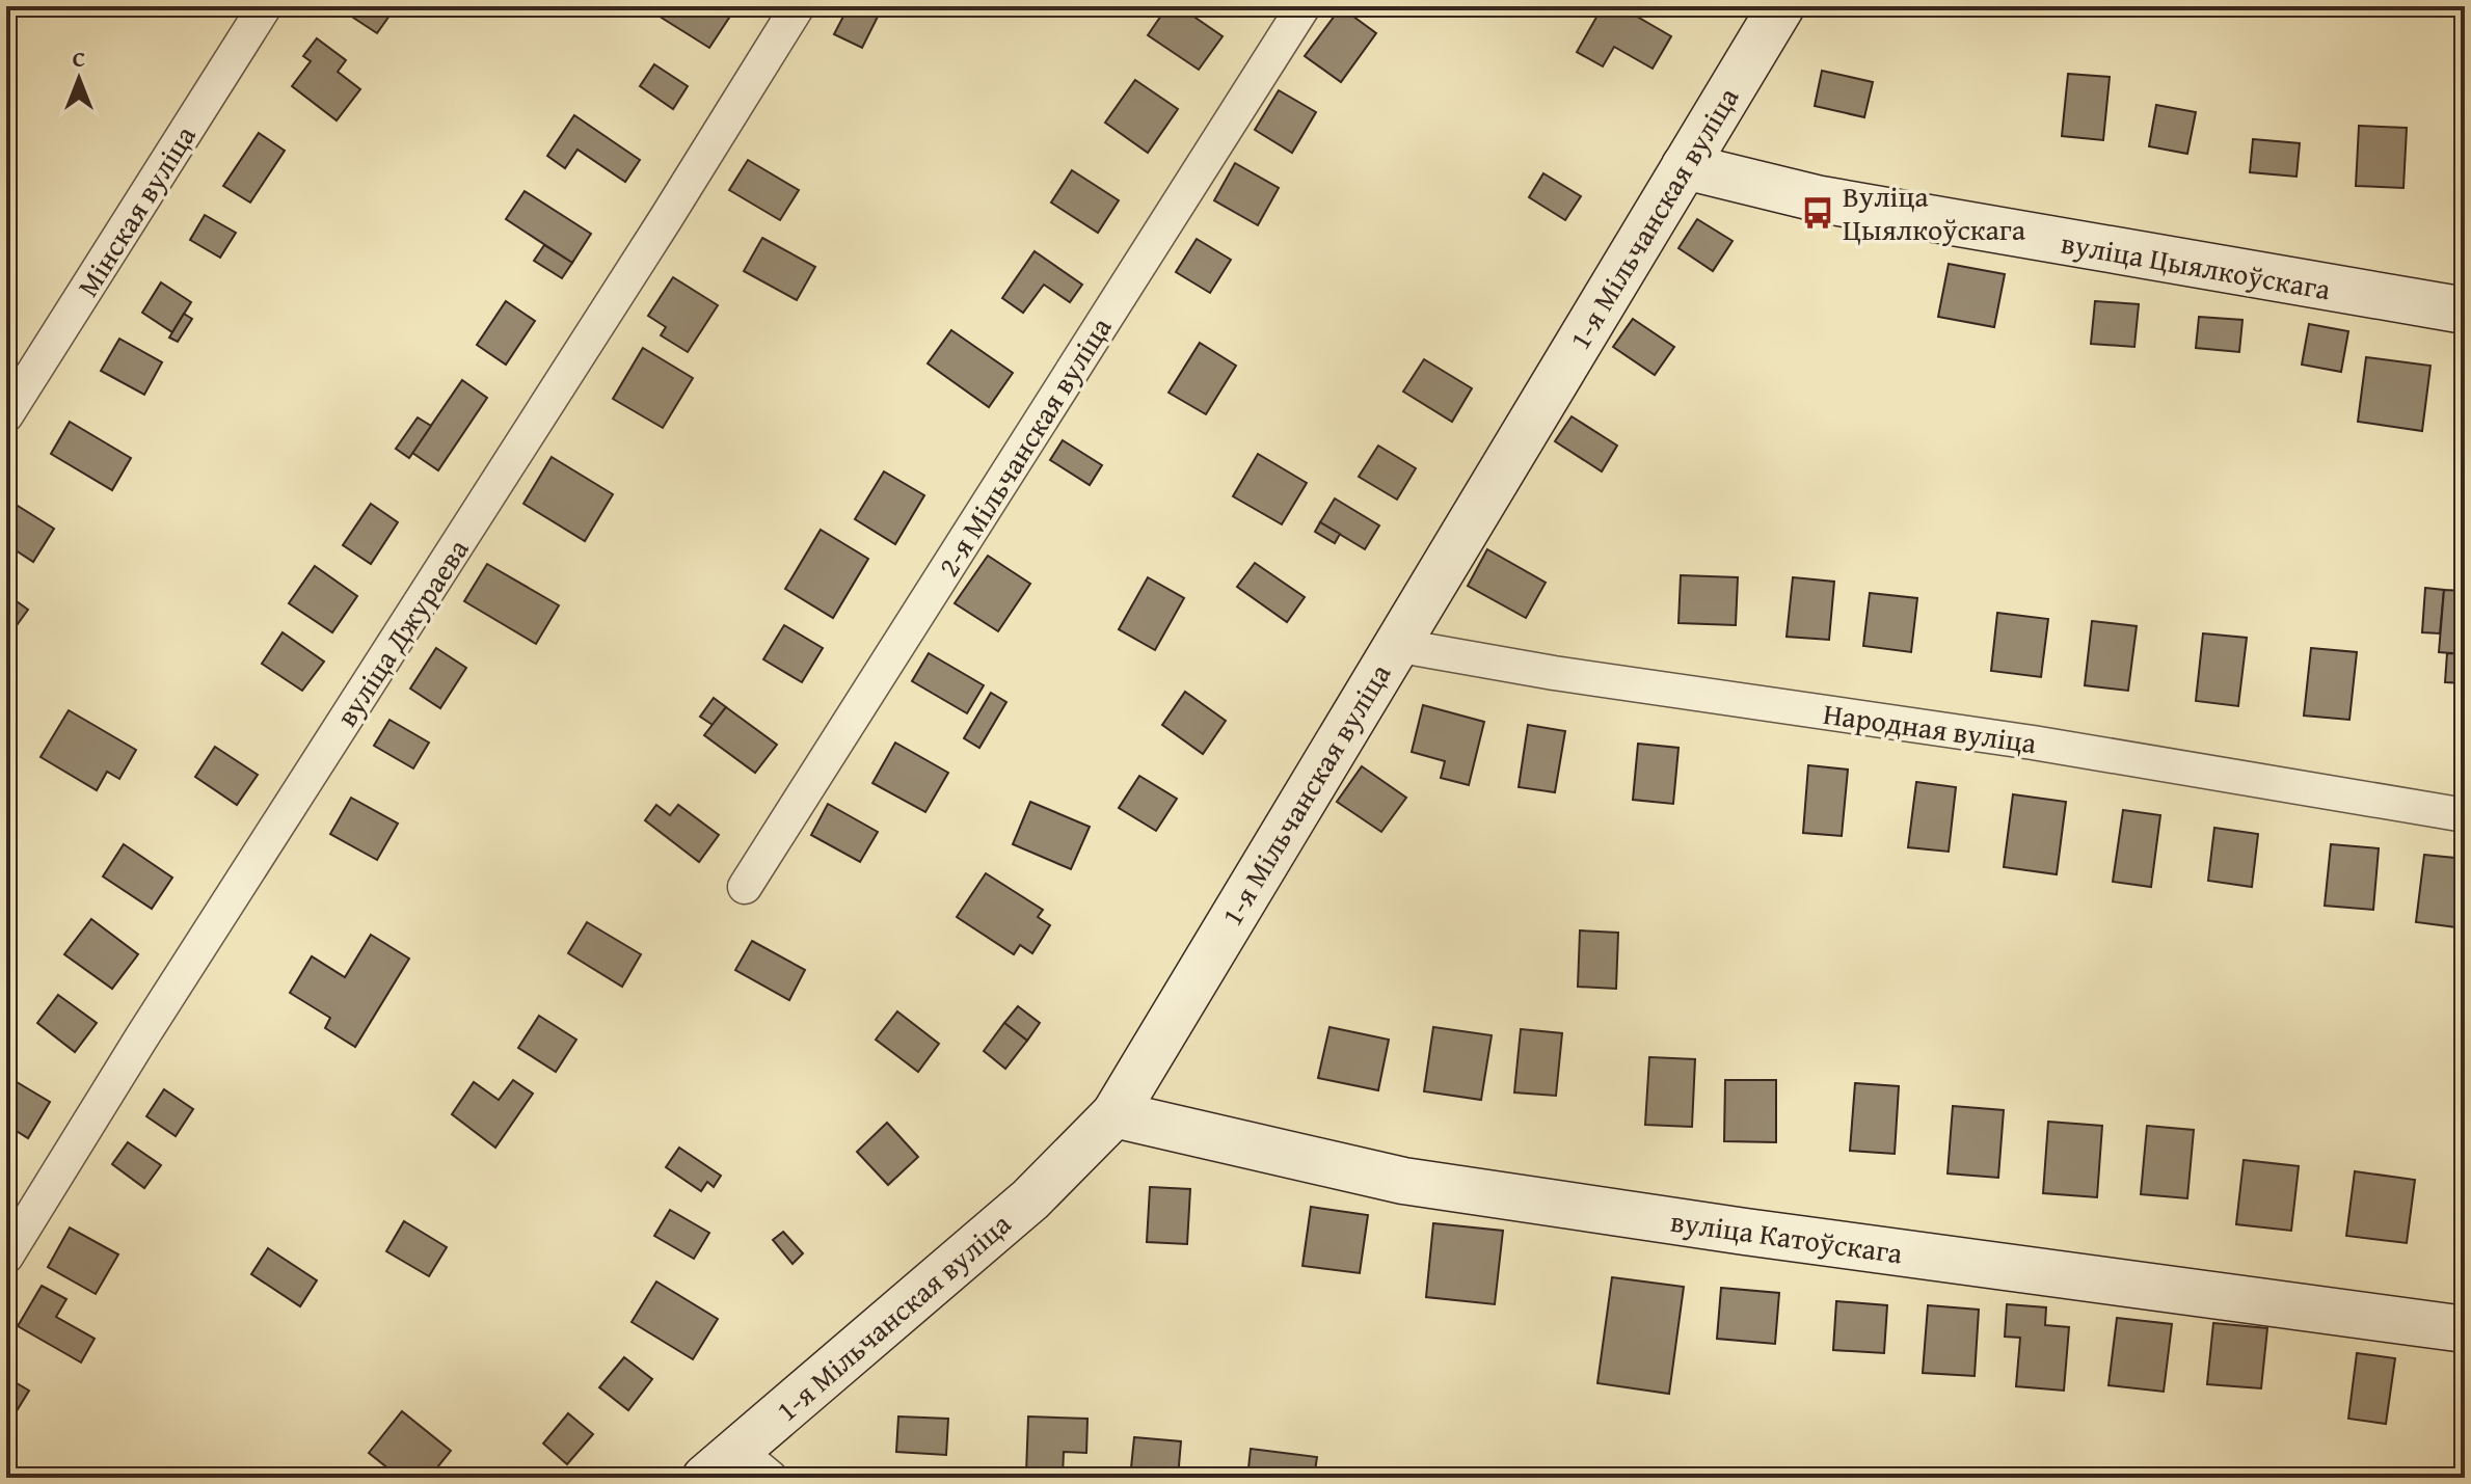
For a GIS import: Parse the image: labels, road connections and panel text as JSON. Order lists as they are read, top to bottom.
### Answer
{
  "streets": {
    "street": [
      "Мінская вуліца",
      "1-я Мільчанская вуліца",
      "вуліца Цыялкоўскага",
      "2-я Мільчанская вуліца",
      "вуліца Джураева",
      "Народная вуліца",
      "вуліца Катоўскага"
    ]
  },
  "crossings": [
    ["1-я Мільчанская вуліца", "вуліца Цыялкоўскага"],
    ["1-я Мільчанская вуліца", "Народная вуліца"],
    ["1-я Мільчанская вуліца", "вуліца Катоўскага"]
  ],
  "places": {
    "bus stop": ["Вуліца Цыялкоўскага"]
  },
  "north": "top"
}
